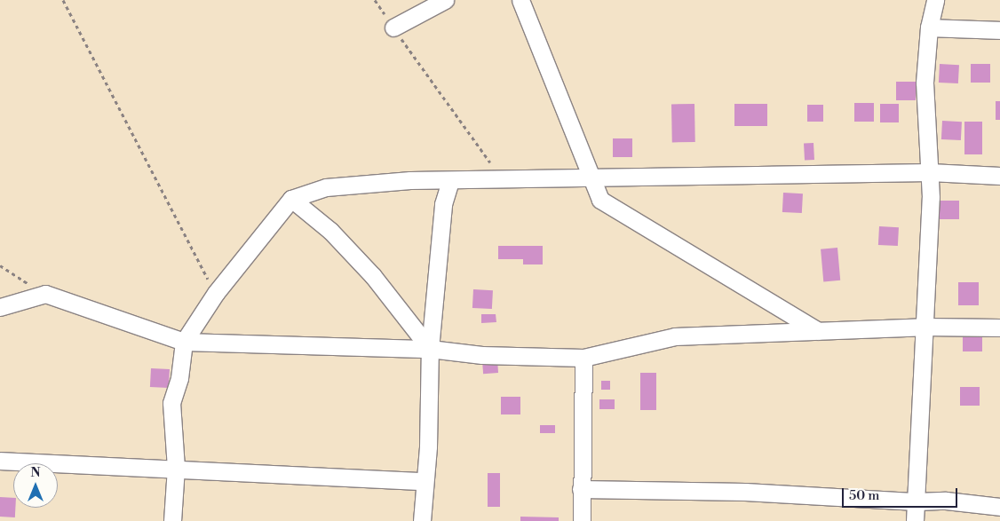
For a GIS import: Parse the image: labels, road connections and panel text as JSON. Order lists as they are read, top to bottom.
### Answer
{
  "scale_bar": "50 m",
  "north": "top"
}
